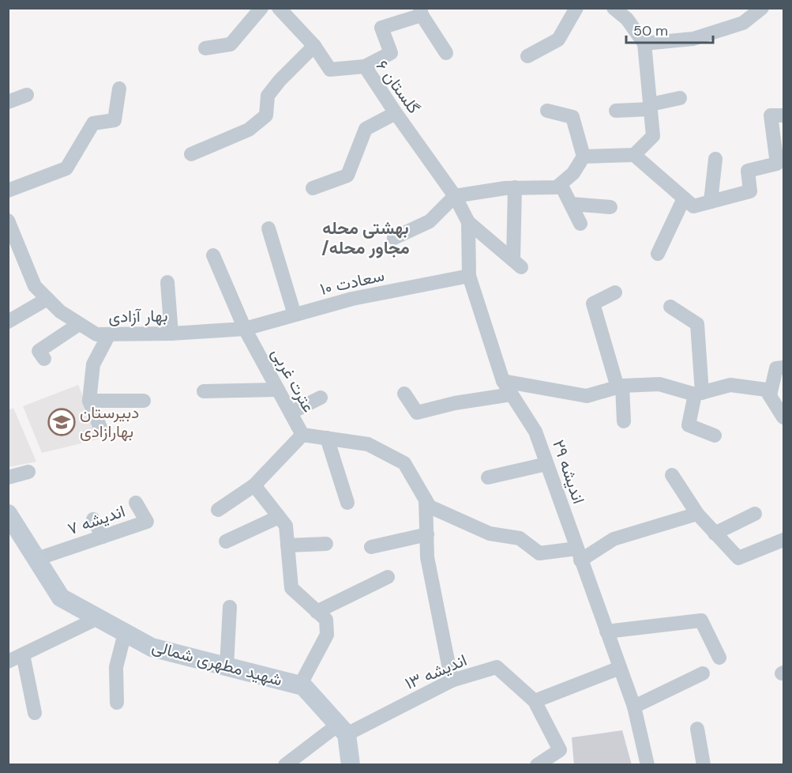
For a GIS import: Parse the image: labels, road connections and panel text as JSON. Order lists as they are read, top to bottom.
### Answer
{
  "streets": {
    "main road": ["شهید مطهری شمالی"],
    "street": [
      "گلستان ۶",
      "سعادت ۱۰",
      "بهار آزادی",
      "عترت غربی",
      "اندیشه ۲۹",
      "اندیشه ۷",
      "اندیشه ۱۳"
    ]
  },
  "crossings": [
    ["گلستان ۶", "اندیشه ۲۹"],
    ["سعادت ۱۰", "بهار آزادی"],
    ["سعادت ۱۰", "عترت غربی"],
    ["سعادت ۱۰", "اندیشه ۲۹"],
    ["بهار آزادی", "عترت غربی"],
    ["اندیشه ۷", "شهید مطهری شمالی"],
    ["شهید مطهری شمالی", "اندیشه ۱۳"]
  ],
  "districts": ["بهشتی محله /مجاور محله"],
  "places": {
    "school or university": ["دبیرستان بهارازادی"]
  },
  "scale_bar": "50 m"
}
